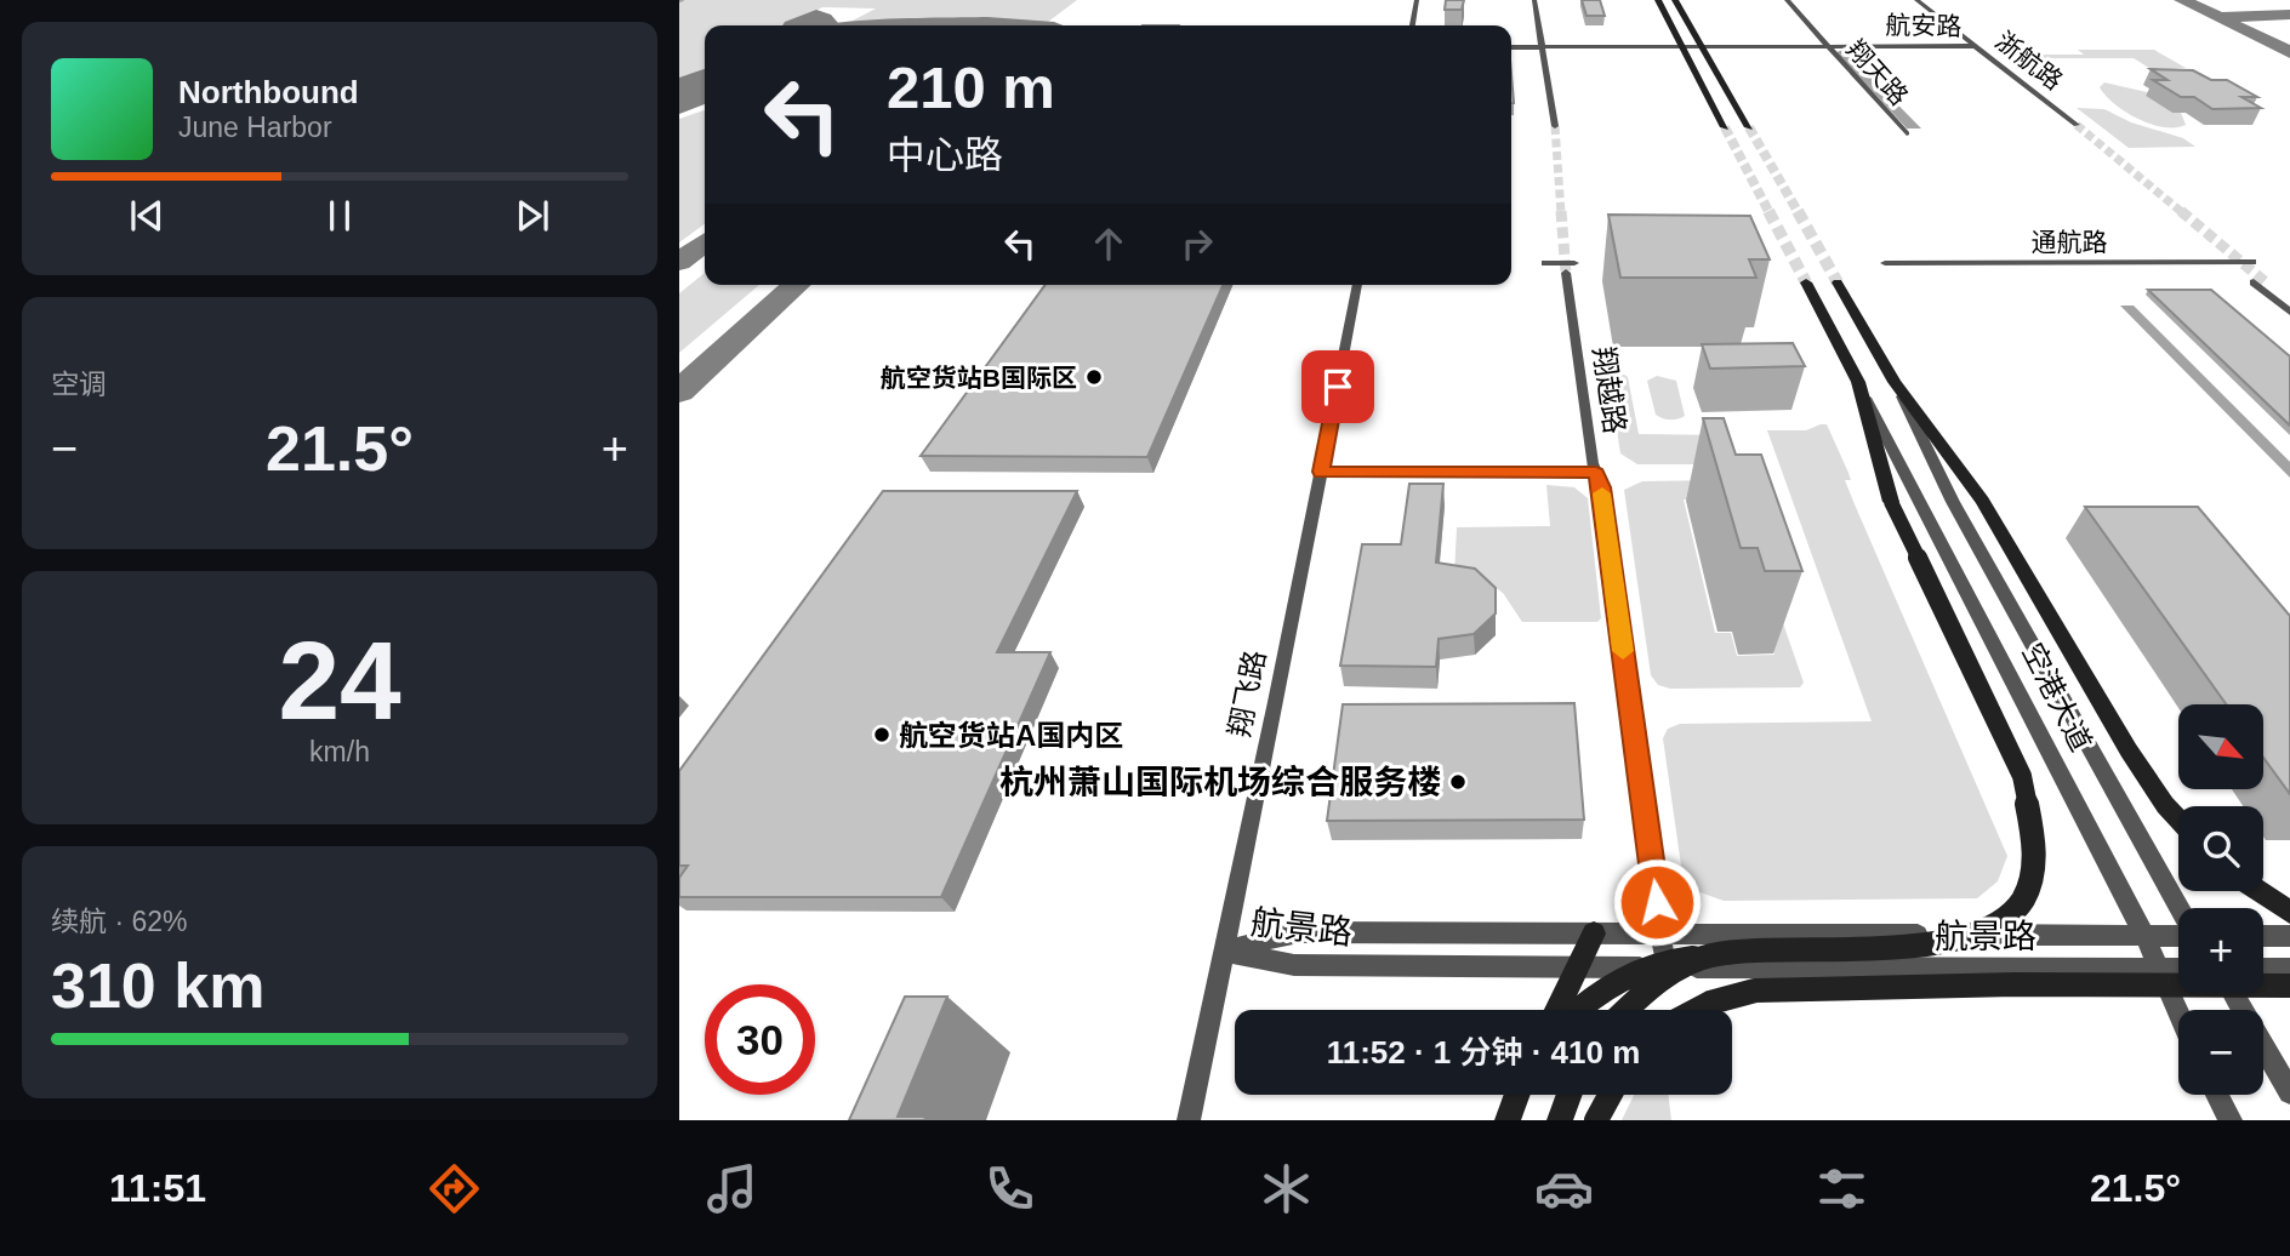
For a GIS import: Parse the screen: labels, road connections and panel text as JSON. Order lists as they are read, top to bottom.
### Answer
{
  "streets": {
    "main road": ["空港大道"],
    "street": [
      "航安路",
      "浙航路",
      "翔天路",
      "通航路",
      "翔越路",
      "翔飞路",
      "航景路"
    ]
  },
  "crossings": [
    ["航安路", "浙航路"],
    ["航安路", "翔天路"],
    ["翔越路", "航景路"],
    ["翔飞路", "航景路"],
    ["空港大道", "航景路"]
  ],
  "places": ["航空货站B国际区", "航空货站A国内区", "杭州萧山国际机场综合服务楼"],
  "north": "bottom right",
  "page": {
    "turn": ["210 m", "中心路"],
    "song": ["Northbound", "June Harbor"],
    "tile": [
      "空调",
      ["24", "km/h"],
      ["续航 · 62%", "310 km"]
    ],
    "heat": ["−", "21.5°", "+"],
    "map_buttons": ["+", "−"],
    "limit": "30",
    "trip": "11:52 · 1 分钟 · 410 m",
    "tabs": ["11:51", "21.5°"]
  }
}
